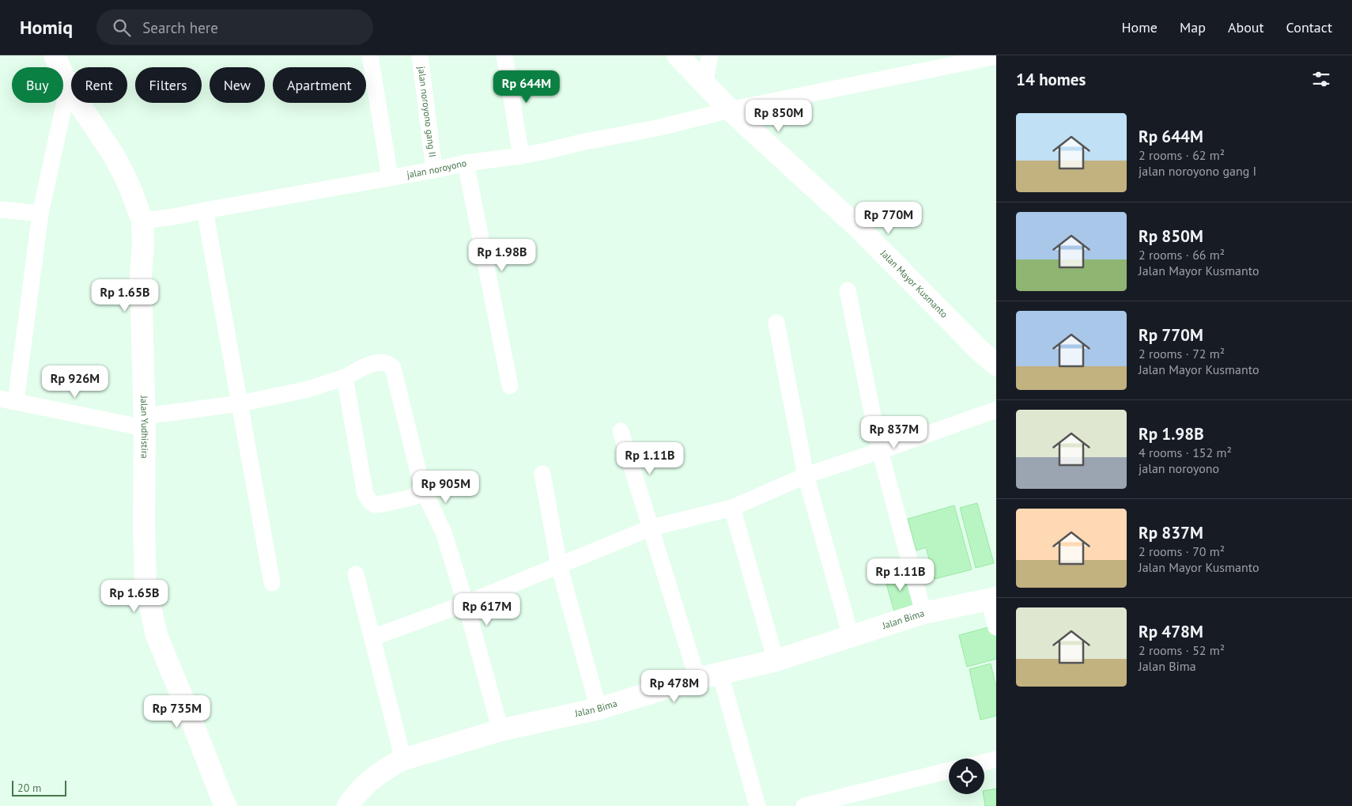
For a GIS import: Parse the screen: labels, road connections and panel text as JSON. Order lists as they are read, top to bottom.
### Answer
{
  "streets": {
    "street": [
      "jalan noroyono gang II",
      "jalan noroyono",
      "Jalan Mayor Kusmanto",
      "Jalan Yudhistira",
      "Jalan Bima"
    ]
  },
  "crossings": [
    ["jalan noroyono gang II", "jalan noroyono"],
    ["jalan noroyono", "Jalan Mayor Kusmanto"],
    ["jalan noroyono", "Jalan Yudhistira"]
  ],
  "scale_bar": "20 m",
  "page": {
    "header": "Homiq",
    "search": "Search here",
    "nav": [
      "Home",
      "Map",
      "About",
      "Contact"
    ],
    "heading": "14 homes",
    "chip": [
      "Buy",
      "Rent",
      "Filters",
      "New",
      "Apartment"
    ],
    "price": [
      "Rp 644M",
      "Rp 850M",
      "Rp 770M",
      "Rp 1.98B",
      "Rp 1.65B",
      "Rp 926M",
      "Rp 837M",
      "Rp 1.11B",
      "Rp 905M",
      "Rp 1.11B",
      "Rp 1.65B",
      "Rp 617M",
      "Rp 478M",
      "Rp 735M"
    ],
    "list": [
      {
        "name": "Rp 644M",
        "note": "2 rooms · 62 m² · jalan noroyono gang I"
      },
      {
        "name": "Rp 850M",
        "note": "2 rooms · 66 m² · Jalan Mayor Kusmanto"
      },
      {
        "name": "Rp 770M",
        "note": "2 rooms · 72 m² · Jalan Mayor Kusmanto"
      },
      {
        "name": "Rp 1.98B",
        "note": "4 rooms · 152 m² · jalan noroyono"
      },
      {
        "name": "Rp 837M",
        "note": "2 rooms · 70 m² · Jalan Mayor Kusmanto"
      },
      {
        "name": "Rp 478M",
        "note": "2 rooms · 52 m² · Jalan Bima"
      }
    ],
    "scale": "20 m"
  }
}
